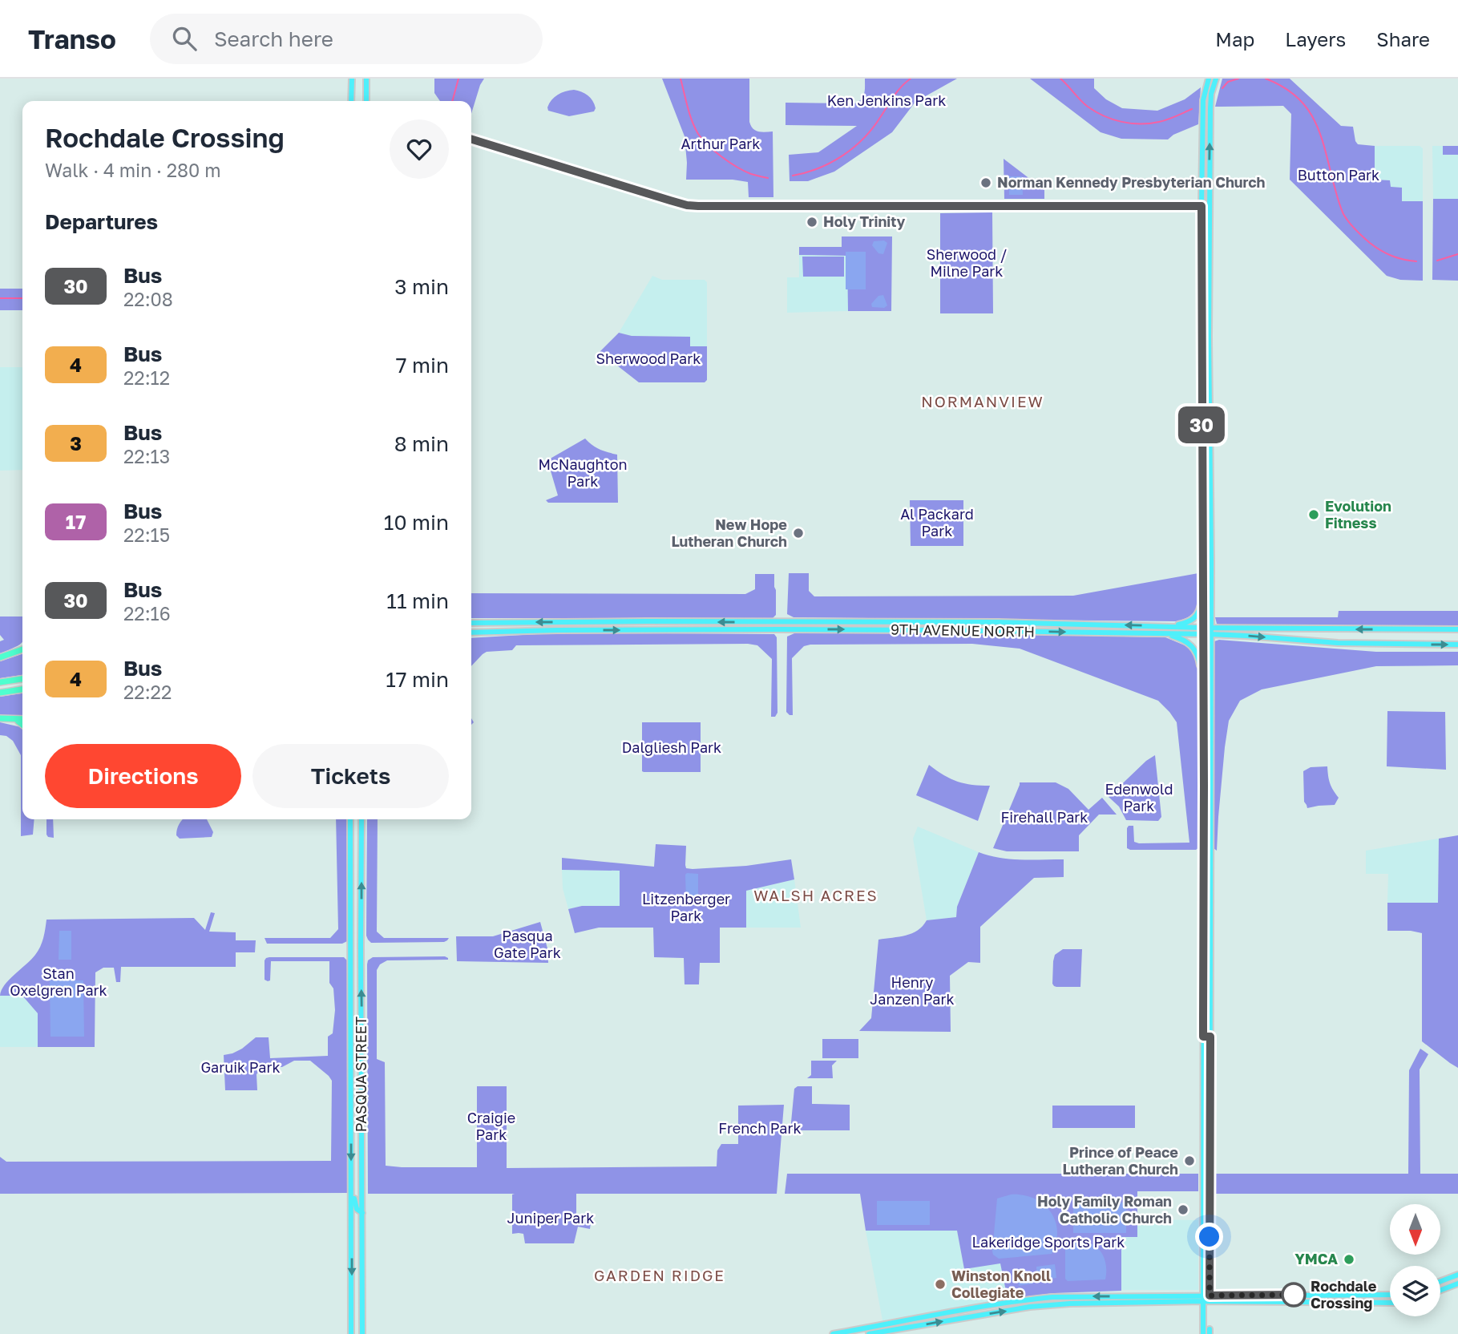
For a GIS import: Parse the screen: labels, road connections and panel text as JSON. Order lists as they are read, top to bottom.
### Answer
{
  "streets": {
    "main road": ["9TH AVENUE NORTH", "PASQUA STREET"]
  },
  "districts": ["NORMANVIEW", "WALSH ACRES", "GARDEN RIDGE"],
  "parks": [
    "Ken Jenkins Park",
    "Arthur Park",
    "Button Park",
    "Sherwood / Milne Park",
    "Sherwood Park",
    "McNaughton Park",
    "Al Packard Park",
    "Dalgliesh Park",
    "Edenwold Park",
    "Firehall Park",
    "Litzenberger Park",
    "Pasqua Gate Park",
    "Stan Oxelgren Park",
    "Henry Janzen Park",
    "Garuik Park",
    "Craigie Park",
    "French Park",
    "Juniper Park",
    "Lakeridge Sports Park"
  ],
  "places": [
    "Norman Kennedy Presbyterian Church",
    "Holy Trinity",
    "Evolution Fitness",
    "New Hope Lutheran Church",
    "Prince of Peace Lutheran Church",
    "Holy Family Roman Catholic Church",
    "YMCA",
    "Winston Knoll Collegiate",
    "Rochdale Crossing"
  ],
  "lines": ["bus line 30"],
  "north": "bottom",
  "page": {
    "header": "Transo",
    "search": "Search here",
    "nav": ["Map", "Layers", "Share"],
    "on_map": "30",
    "heading": [
      ["Rochdale Crossing", "Walk · 4 min · 280 m"],
      "Departures"
    ],
    "list": [
      {
        "mark": "30",
        "name": "Bus",
        "note": "22:08",
        "value": "3 min"
      },
      {
        "mark": "4",
        "name": "Bus",
        "note": "22:12",
        "value": "7 min"
      },
      {
        "mark": "3",
        "name": "Bus",
        "note": "22:13",
        "value": "8 min"
      },
      {
        "mark": "17",
        "name": "Bus",
        "note": "22:15",
        "value": "10 min"
      },
      {
        "mark": "30",
        "name": "Bus",
        "note": "22:16",
        "value": "11 min"
      },
      {
        "mark": "4",
        "name": "Bus",
        "note": "22:22",
        "value": "17 min"
      }
    ],
    "buttons": ["Directions", "Tickets"]
  }
}
